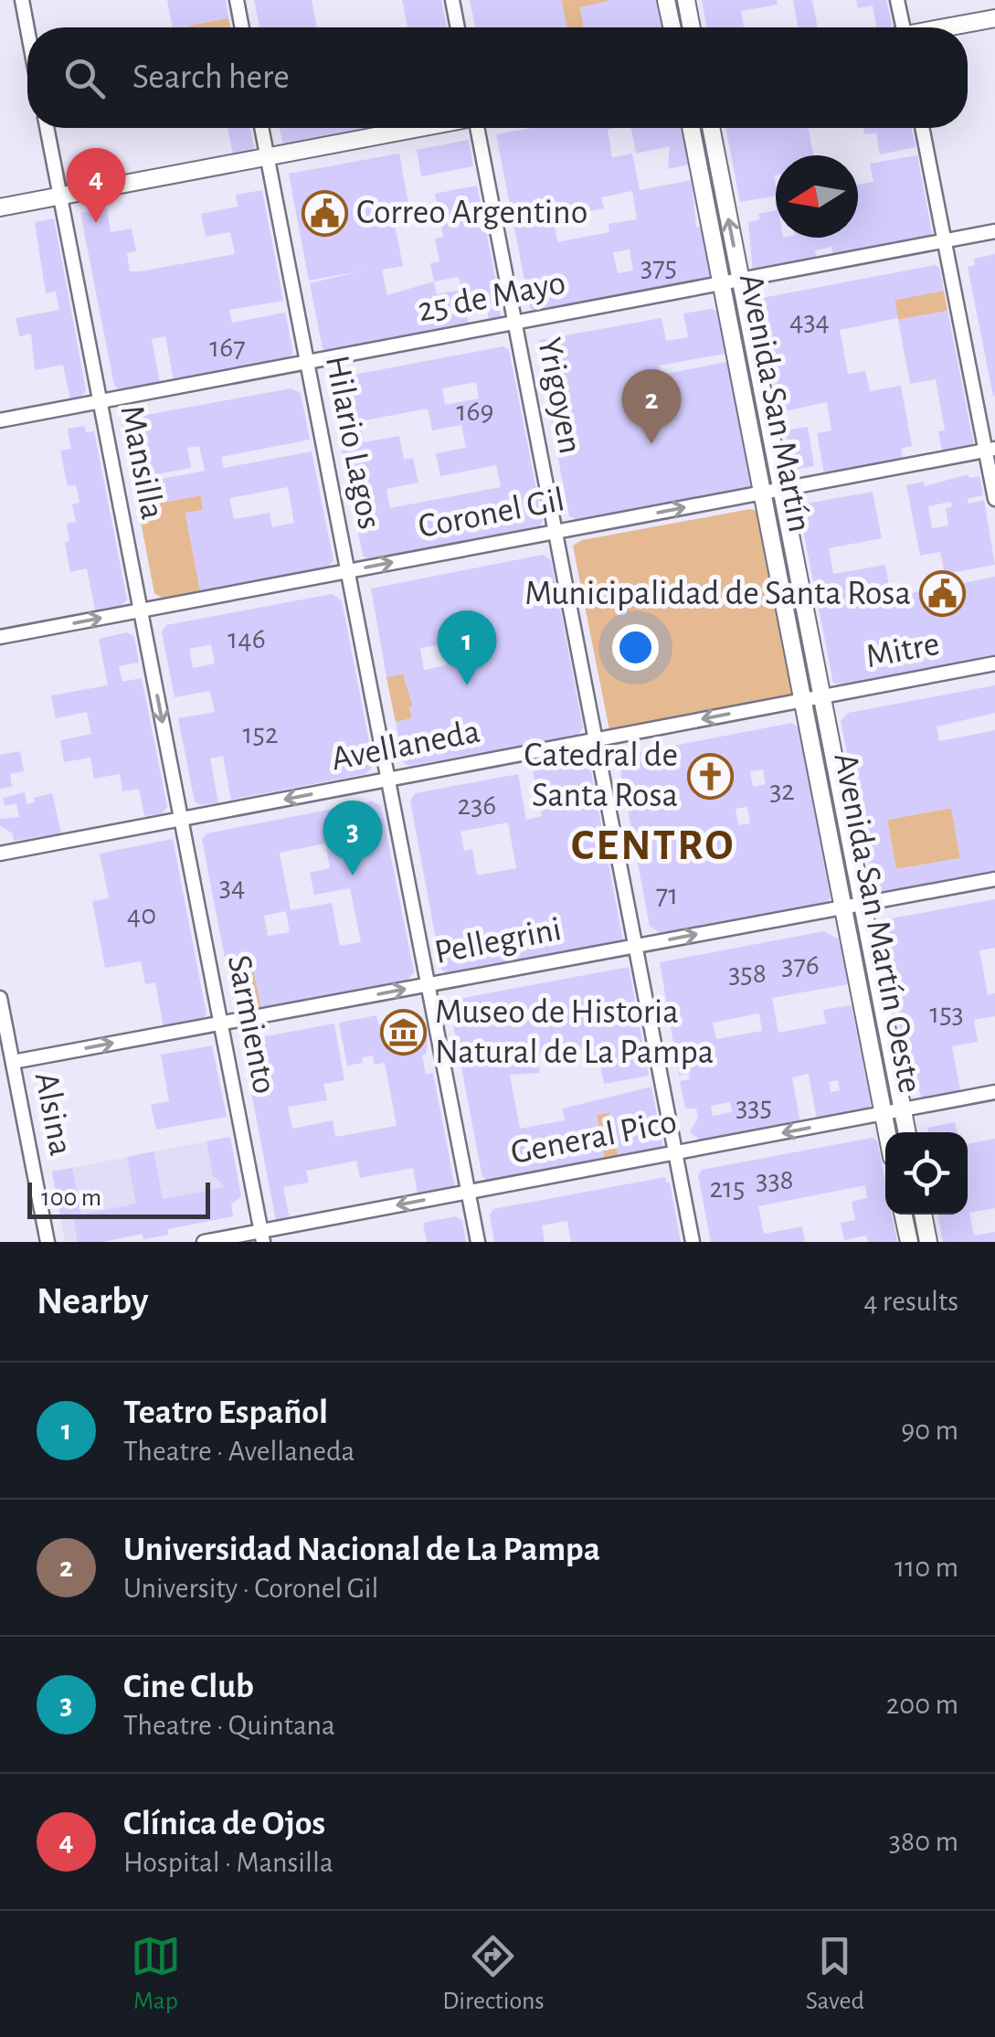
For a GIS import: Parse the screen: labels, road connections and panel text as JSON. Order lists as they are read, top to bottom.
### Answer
{
  "streets": {
    "main road": ["Avenida San Martín", "Avenida San Martín Oeste"],
    "street": [
      "25 de Mayo",
      "Yrigoyen",
      "Hilario Lagos",
      "Mansilla",
      "Coronel Gil",
      "Mitre",
      "Avellaneda",
      "Pellegrini",
      "Sarmiento",
      "Alsina",
      "General Pico"
    ]
  },
  "crossings": [
    ["25 de Mayo", "Yrigoyen"],
    ["25 de Mayo", "Avenida San Martín"],
    ["25 de Mayo", "Hilario Lagos"],
    ["25 de Mayo", "Mansilla"],
    ["Yrigoyen", "Coronel Gil"],
    ["Yrigoyen", "Avellaneda"],
    ["Yrigoyen", "Pellegrini"],
    ["Yrigoyen", "General Pico"],
    ["Avenida San Martín", "Coronel Gil"],
    ["Avenida San Martín", "Mitre"],
    ["Avenida San Martín", "Avellaneda"],
    ["Avenida San Martín", "Avenida San Martín Oeste"],
    ["Hilario Lagos", "Coronel Gil"],
    ["Hilario Lagos", "Avellaneda"],
    ["Hilario Lagos", "Pellegrini"],
    ["Hilario Lagos", "General Pico"],
    ["Mansilla", "Coronel Gil"],
    ["Mansilla", "Avellaneda"],
    ["Mansilla", "Sarmiento"],
    ["Mitre", "Avellaneda"],
    ["Mitre", "Avenida San Martín Oeste"],
    ["Avellaneda", "Avenida San Martín Oeste"],
    ["Avellaneda", "Sarmiento"],
    ["Avenida San Martín Oeste", "Pellegrini"],
    ["Avenida San Martín Oeste", "General Pico"],
    ["Pellegrini", "Sarmiento"],
    ["Pellegrini", "Alsina"],
    ["Sarmiento", "General Pico"]
  ],
  "one_way": [
    "Coronel Gil",
    "Avellaneda",
    "Pellegrini",
    "General Pico"
  ],
  "districts": ["CENTRO"],
  "places": {
    "public building": ["Correo Argentino", "Municipalidad de Santa Rosa"],
    "church": ["Catedral de Santa Rosa"],
    "museum": ["Museo de Historia Natural de La Pampa"]
  },
  "house_numbers": [
    "375",
    "434",
    "167",
    "169",
    "146",
    "152",
    "32",
    "236",
    "34",
    "71",
    "40",
    "376",
    "358",
    "153",
    "335",
    "338",
    "215"
  ],
  "scale_bar": "100 m",
  "north": "left",
  "page": {
    "search": "Search here",
    "pins": [
      "4",
      "2",
      "1",
      "3"
    ],
    "scale": "100 m",
    "heading": ["Nearby", "4 results"],
    "list": [
      {
        "mark": "1",
        "name": "Teatro Español",
        "note": "Theatre · Avellaneda",
        "value": "90 m"
      },
      {
        "mark": "2",
        "name": "Universidad Nacional de La Pampa",
        "note": "University · Coronel Gil",
        "value": "110 m"
      },
      {
        "mark": "3",
        "name": "Cine Club",
        "note": "Theatre · Quintana",
        "value": "200 m"
      },
      {
        "mark": "4",
        "name": "Clínica de Ojos",
        "note": "Hospital · Mansilla",
        "value": "380 m"
      }
    ],
    "nav": ["Map", "Directions", "Saved"]
  }
}
